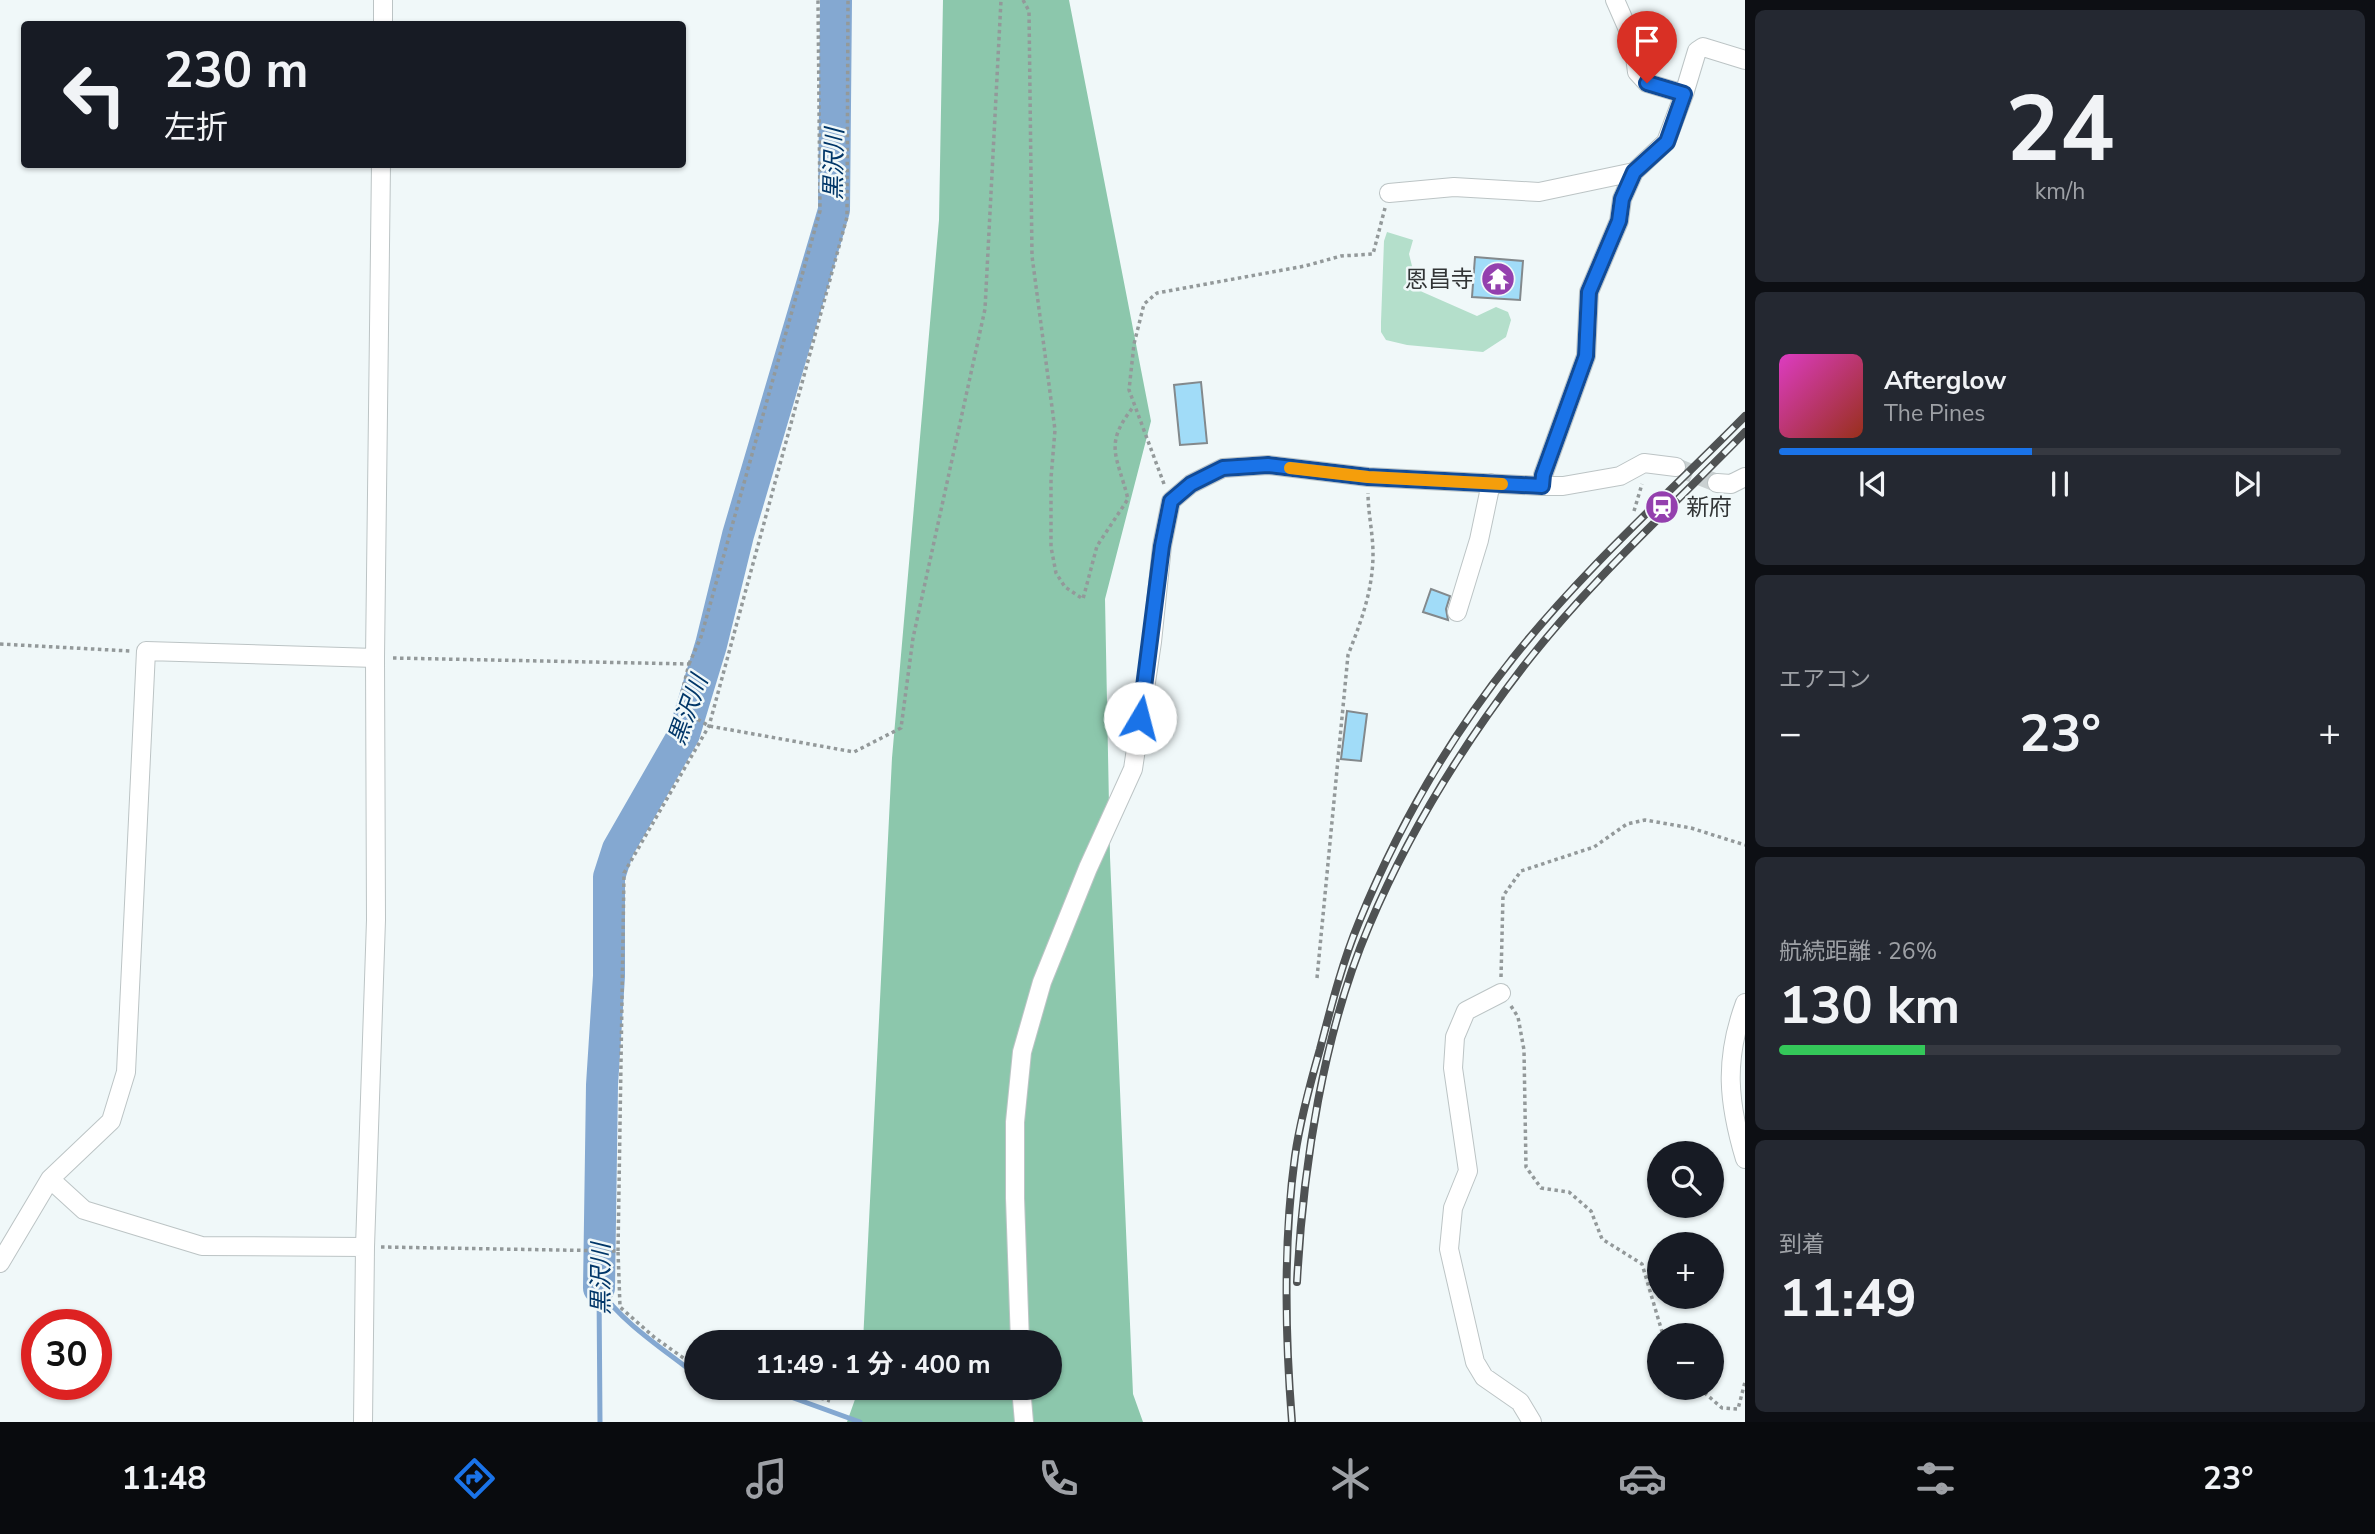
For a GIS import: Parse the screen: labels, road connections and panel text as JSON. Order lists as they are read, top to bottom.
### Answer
{
  "water": ["黒沢川"],
  "places": {
    "temple": ["恩昌寺"],
    "station": ["新府"]
  },
  "page": {
    "tile": [
      ["24", "km/h"],
      "エアコン",
      ["航続距離 · 26%", "130 km"],
      ["到着", "11:49"]
    ],
    "turn": ["230 m", "左折"],
    "song": ["Afterglow", "The Pines"],
    "heat": ["−", "23°", "+"],
    "map_buttons": ["+", "−"],
    "limit": "30",
    "trip": "11:49 · 1 分 · 400 m",
    "tabs": ["11:48", "23°"]
  }
}
